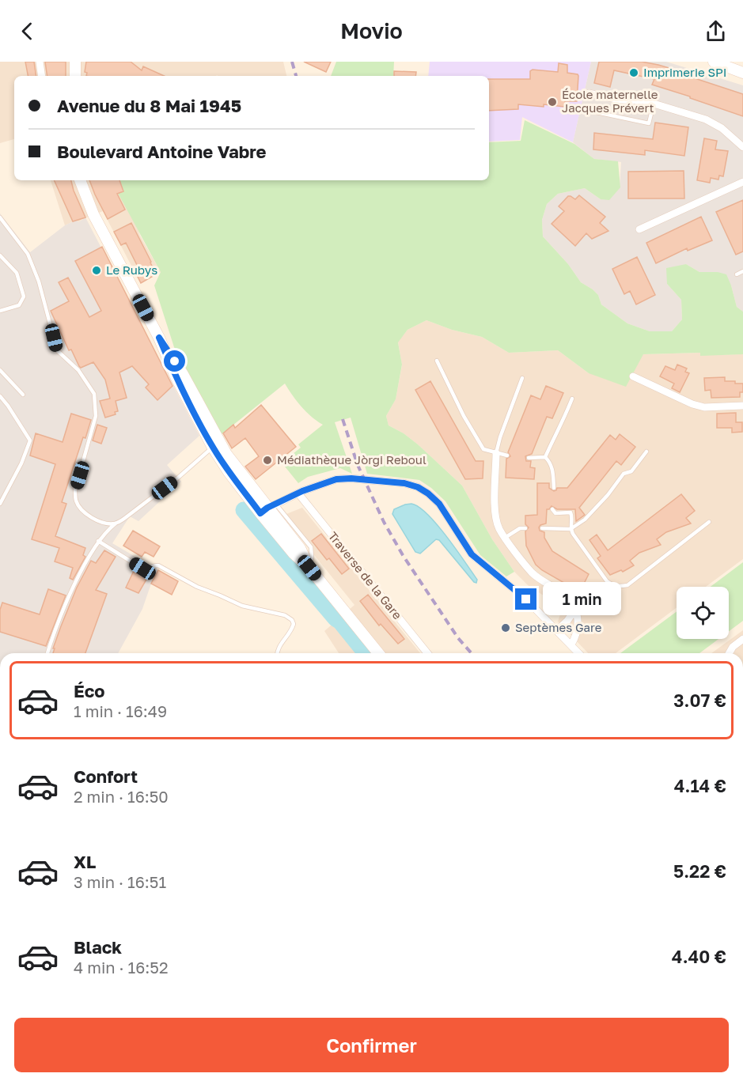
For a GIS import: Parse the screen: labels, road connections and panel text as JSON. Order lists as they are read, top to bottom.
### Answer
{
  "streets": {
    "street": ["Traverse de la Gare"]
  },
  "places": [
    "Imprimerie SPI",
    "École maternelle Jacques Prévert",
    "Le Rubys",
    "Médiathèque Jòrgi Reboul",
    "Septèmes Gare"
  ],
  "page": {
    "header": "Movio",
    "banner": ["Avenue du 8 Mai 1945", "Boulevard Antoine Vabre"],
    "bubble": "1 min",
    "list": [
      {
        "name": "Éco",
        "note": "1 min · 16:49",
        "value": "3.07 €"
      },
      {
        "name": "Confort",
        "note": "2 min · 16:50",
        "value": "4.14 €"
      },
      {
        "name": "XL",
        "note": "3 min · 16:51",
        "value": "5.22 €"
      },
      {
        "name": "Black",
        "note": "4 min · 16:52",
        "value": "4.40 €"
      }
    ],
    "buttons": "Confirmer"
  }
}
